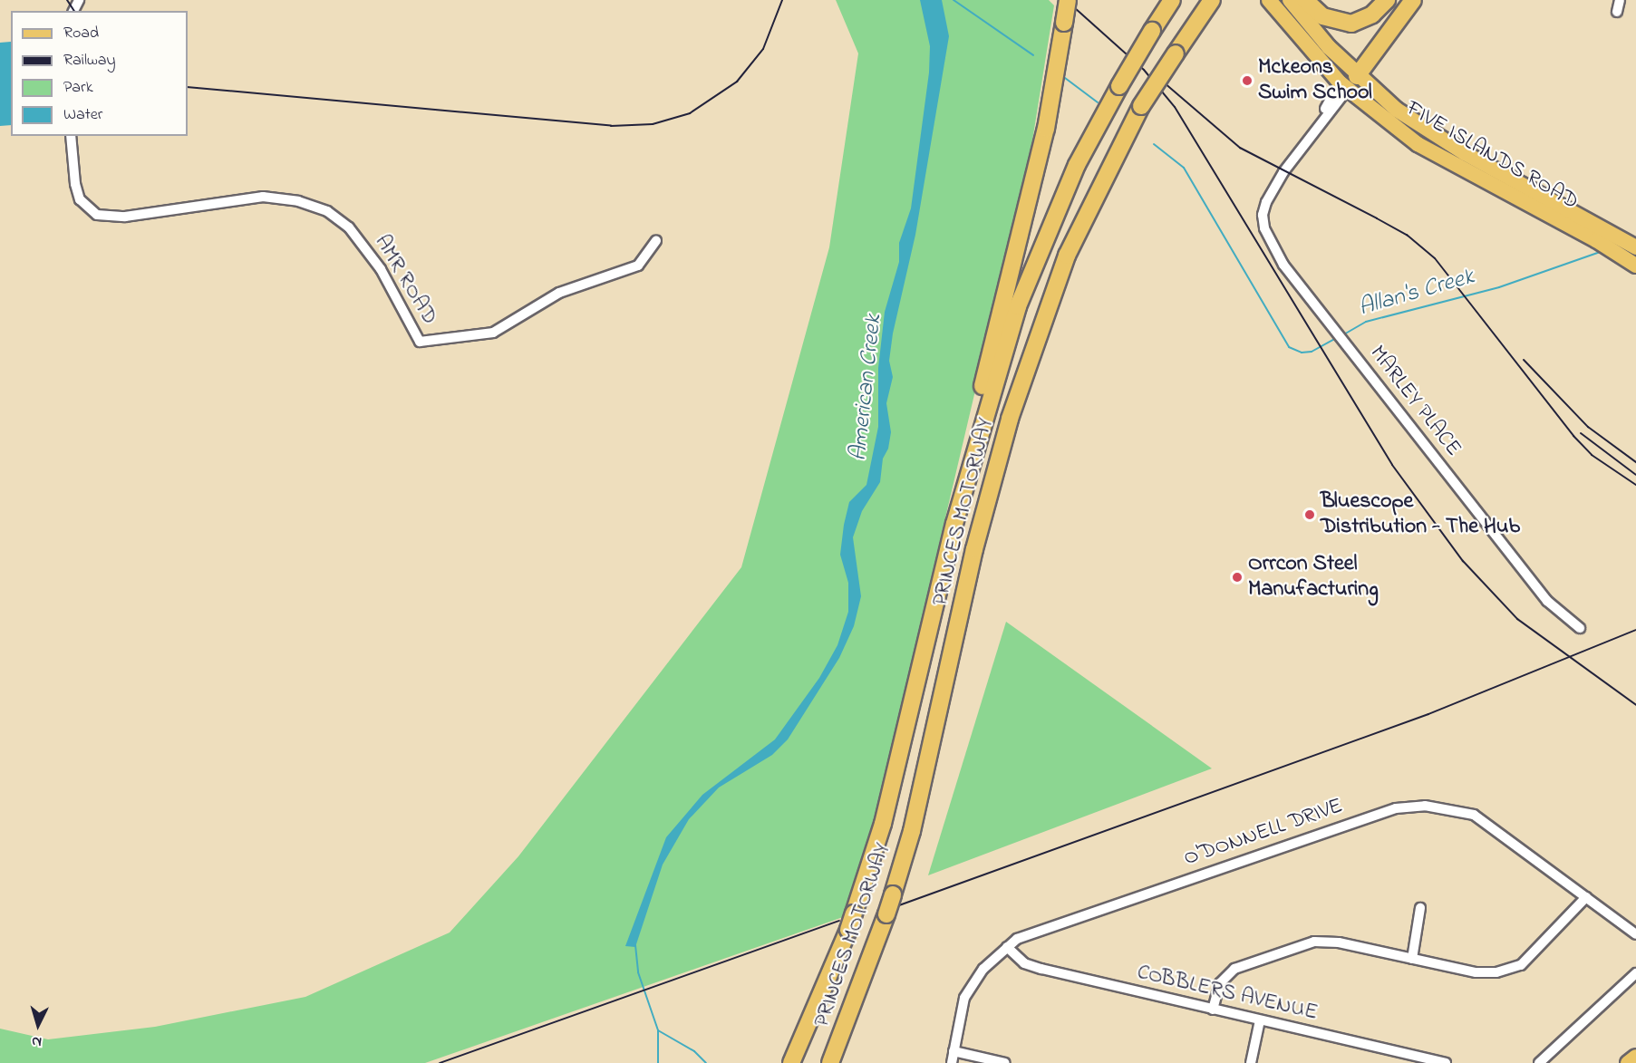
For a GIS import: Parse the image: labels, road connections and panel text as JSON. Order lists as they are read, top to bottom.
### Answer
{
  "streets": {
    "highway": ["PRINCES MOTORWAY"],
    "main road": ["FIVE ISLANDS ROAD"],
    "street": [
      "AMR ROAD",
      "MARLEY PLACE",
      "O'DONNELL DRIVE",
      "COBBLERS AVENUE"
    ]
  },
  "crossings": [
    ["FIVE ISLANDS ROAD", "MARLEY PLACE"],
    ["O'DONNELL DRIVE", "COBBLERS AVENUE"]
  ],
  "water": ["Allan's Creek", "American Creek"],
  "places": ["Mckeons Swim School", "Bluescope Distribution - The Hub", "Orrcon Steel Manufacturing"],
  "legend": [
    "Road",
    "Railway",
    "Park",
    "Water"
  ],
  "north": "bottom"
}
